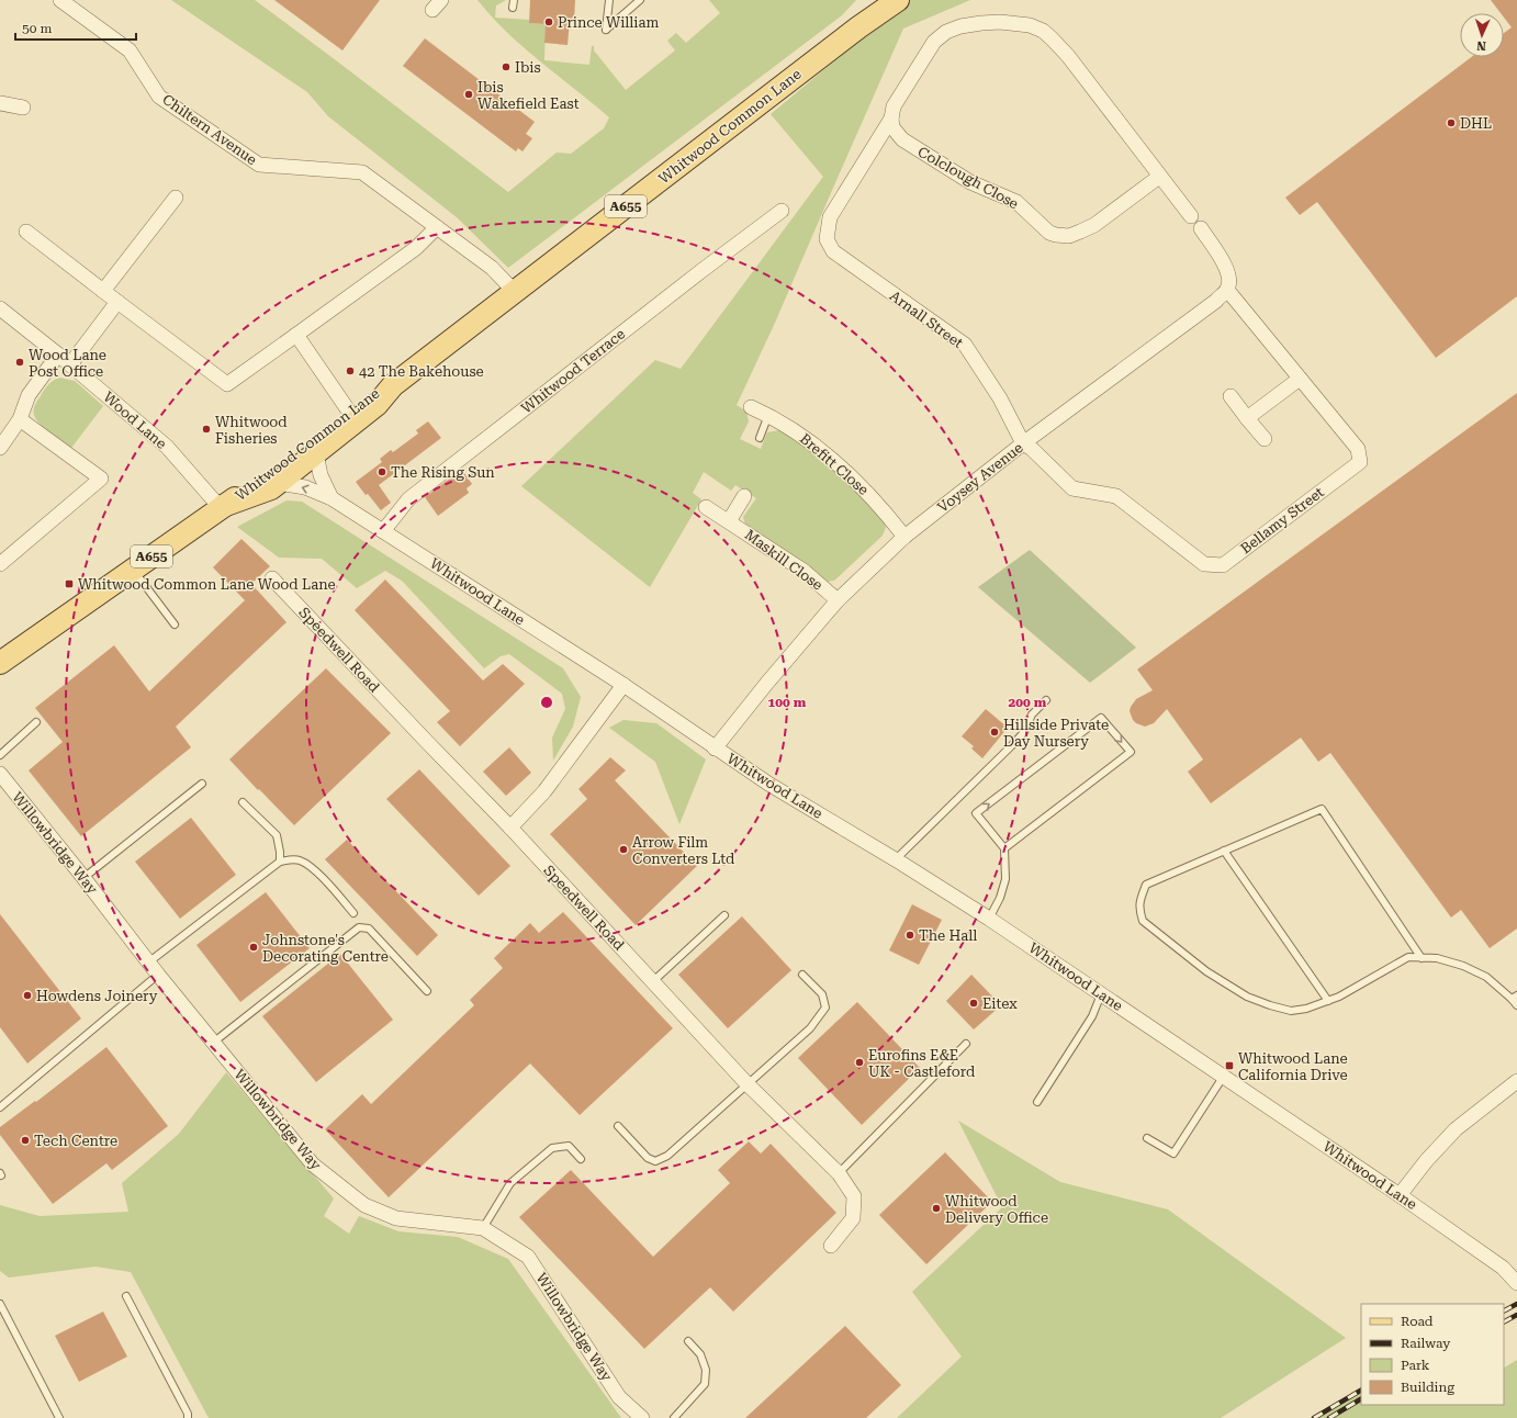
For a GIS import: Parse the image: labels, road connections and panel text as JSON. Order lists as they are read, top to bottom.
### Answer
{
  "streets": {
    "main road": ["Whitwood Common Lane", "A655"],
    "street": [
      "Chiltern Avenue",
      "Colclough Close",
      "Arnall Street",
      "Whitwood Terrace",
      "Wood Lane",
      "Brefitt Close",
      "Voysey Avenue",
      "Bellamy Street",
      "Maskill Close",
      "Whitwood Lane",
      "Speedwell Road",
      "Willowbridge Way"
    ]
  },
  "crossings": [
    ["Whitwood Common Lane", "Chiltern Avenue"],
    ["Whitwood Common Lane", "Wood Lane"],
    ["Whitwood Common Lane", "Whitwood Lane"],
    ["Colclough Close", "Arnall Street"],
    ["Arnall Street", "Voysey Avenue"],
    ["Arnall Street", "Bellamy Street"],
    ["Whitwood Terrace", "Whitwood Lane"],
    ["Brefitt Close", "Voysey Avenue"],
    ["Voysey Avenue", "Bellamy Street"],
    ["Voysey Avenue", "Maskill Close"],
    ["Voysey Avenue", "Whitwood Lane"]
  ],
  "places": {
    "other": [
      "Prince William",
      "Ibis",
      "Ibis Wakefield East",
      "DHL",
      "Wood Lane Post Office",
      "42 The Bakehouse",
      "Whitwood Fisheries",
      "The Rising Sun",
      "Hillside Private Day Nursery",
      "Arrow Film Converters Ltd",
      "The Hall",
      "Johnstone's Decorating Centre",
      "Howdens Joinery",
      "Eitex",
      "Eurofins E&E UK - Castleford",
      "Tech Centre",
      "Whitwood Delivery Office"
    ],
    "transit": ["Whitwood Common Lane Wood Lane", "Whitwood Lane California Drive"]
  },
  "legend": [
    "Road",
    "Railway",
    "Park",
    "Building"
  ],
  "scale_bar": "50 m",
  "north": "bottom",
  "rings": ["100 m", "200 m"]
}
